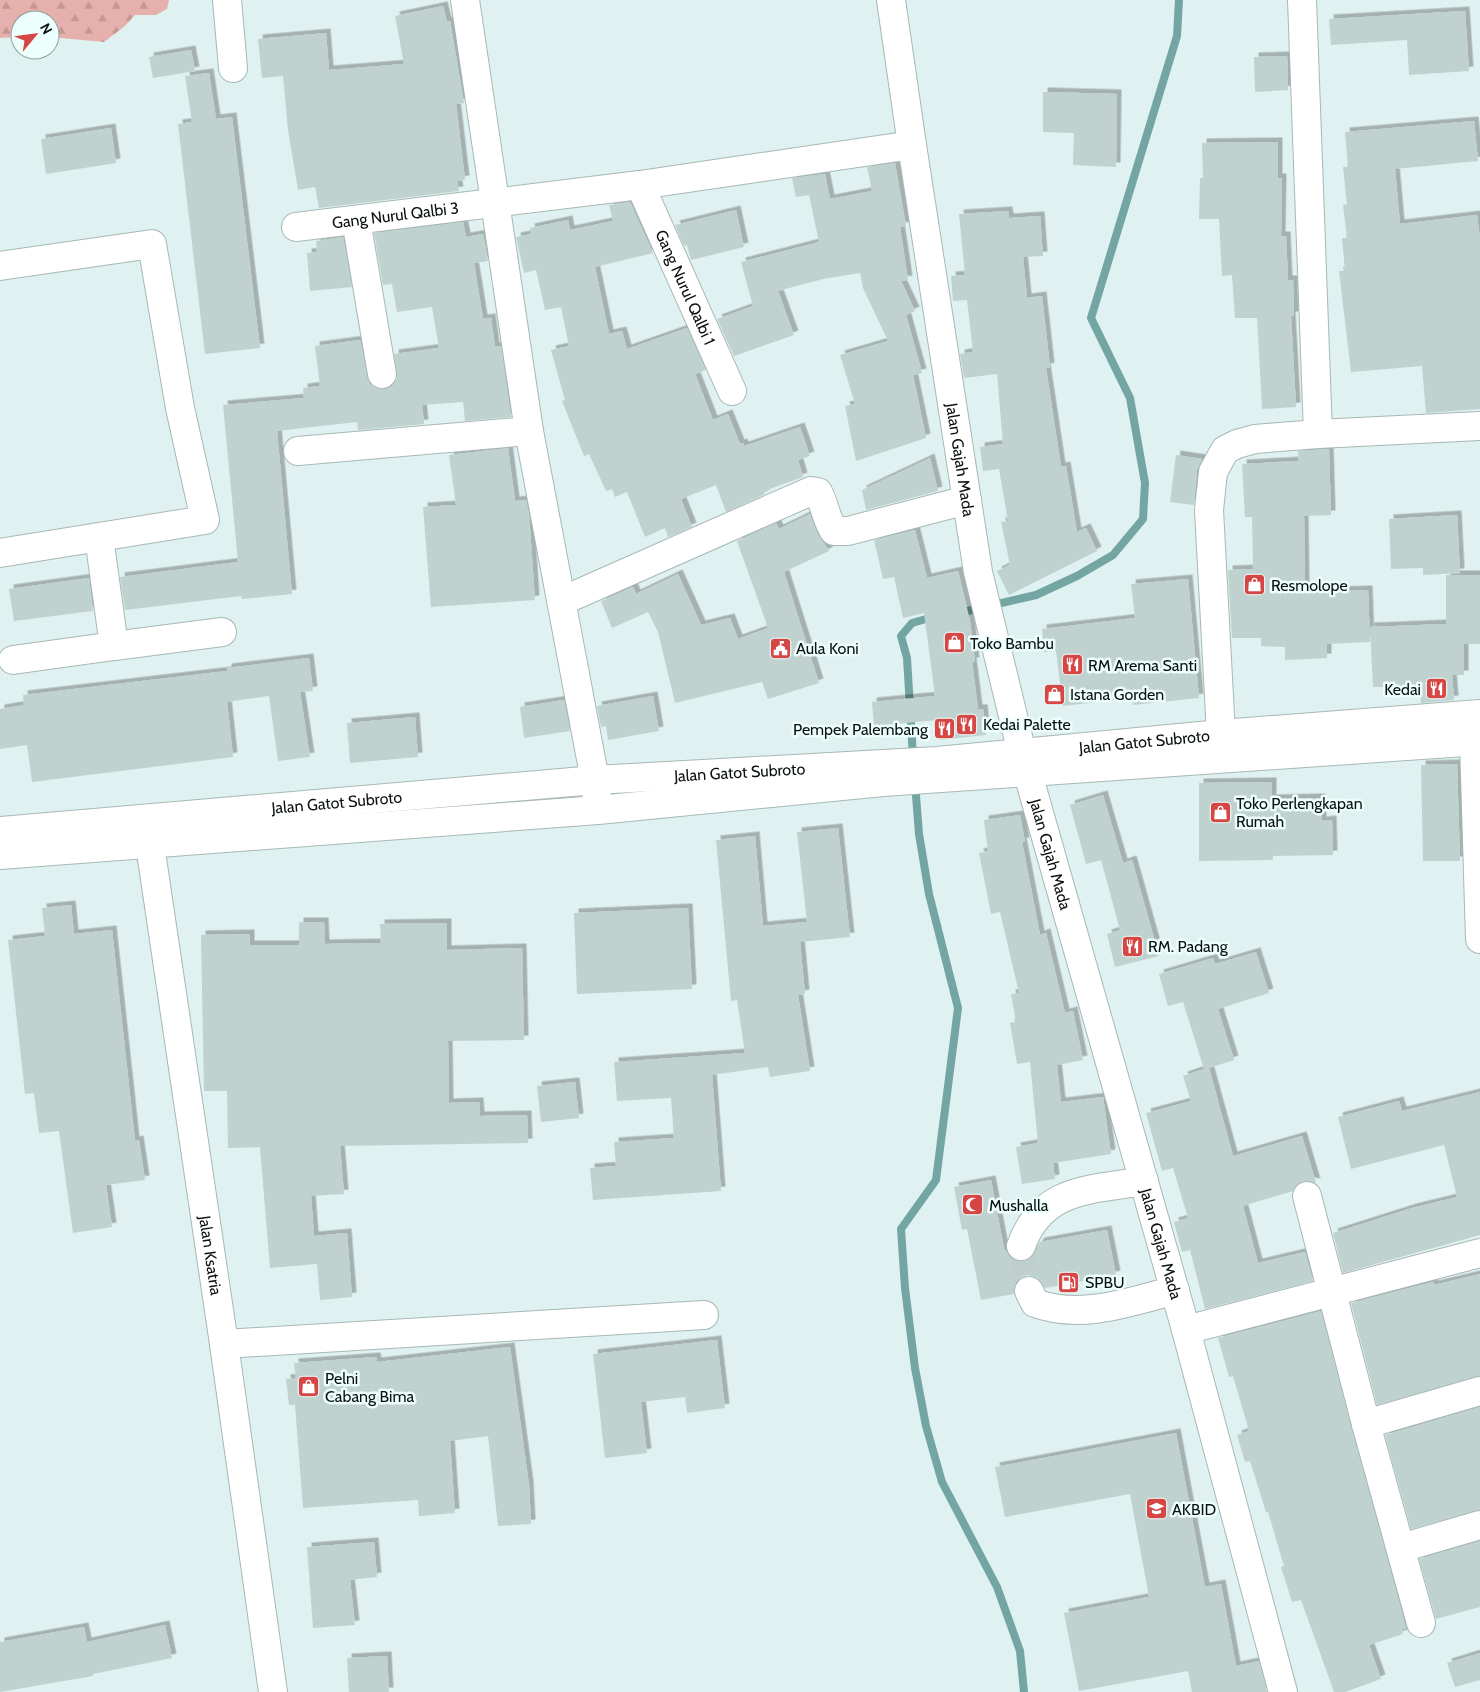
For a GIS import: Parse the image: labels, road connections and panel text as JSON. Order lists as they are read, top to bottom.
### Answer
{
  "streets": {
    "street": [
      "Gang Nurul Qalbi 3",
      "Gang Nurul Qalbi 1",
      "Jalan Gajah Mada",
      "Jalan Gatot Subroto",
      "Jalan Ksatria"
    ]
  },
  "crossings": [
    ["Gang Nurul Qalbi 3", "Gang Nurul Qalbi 1"],
    ["Gang Nurul Qalbi 3", "Jalan Gajah Mada"],
    ["Jalan Gajah Mada", "Jalan Gatot Subroto"],
    ["Jalan Gatot Subroto", "Jalan Ksatria"]
  ],
  "places": {
    "shop": [
      "Resmolope",
      "Toko Bambu",
      "Istana Gorden",
      "Toko Perlengkapan Rumah",
      "Pelni Cabang Bima"
    ],
    "public building": ["Aula Koni"],
    "restaurant": [
      "RM Arema Santi",
      "Kedai",
      "Kedai Palette",
      "Pempek Palembang",
      "RM. Padang"
    ],
    "mosque": ["Mushalla"],
    "fuel station": ["SPBU"],
    "school or university": ["AKBID"]
  },
  "north": "top right"
}
